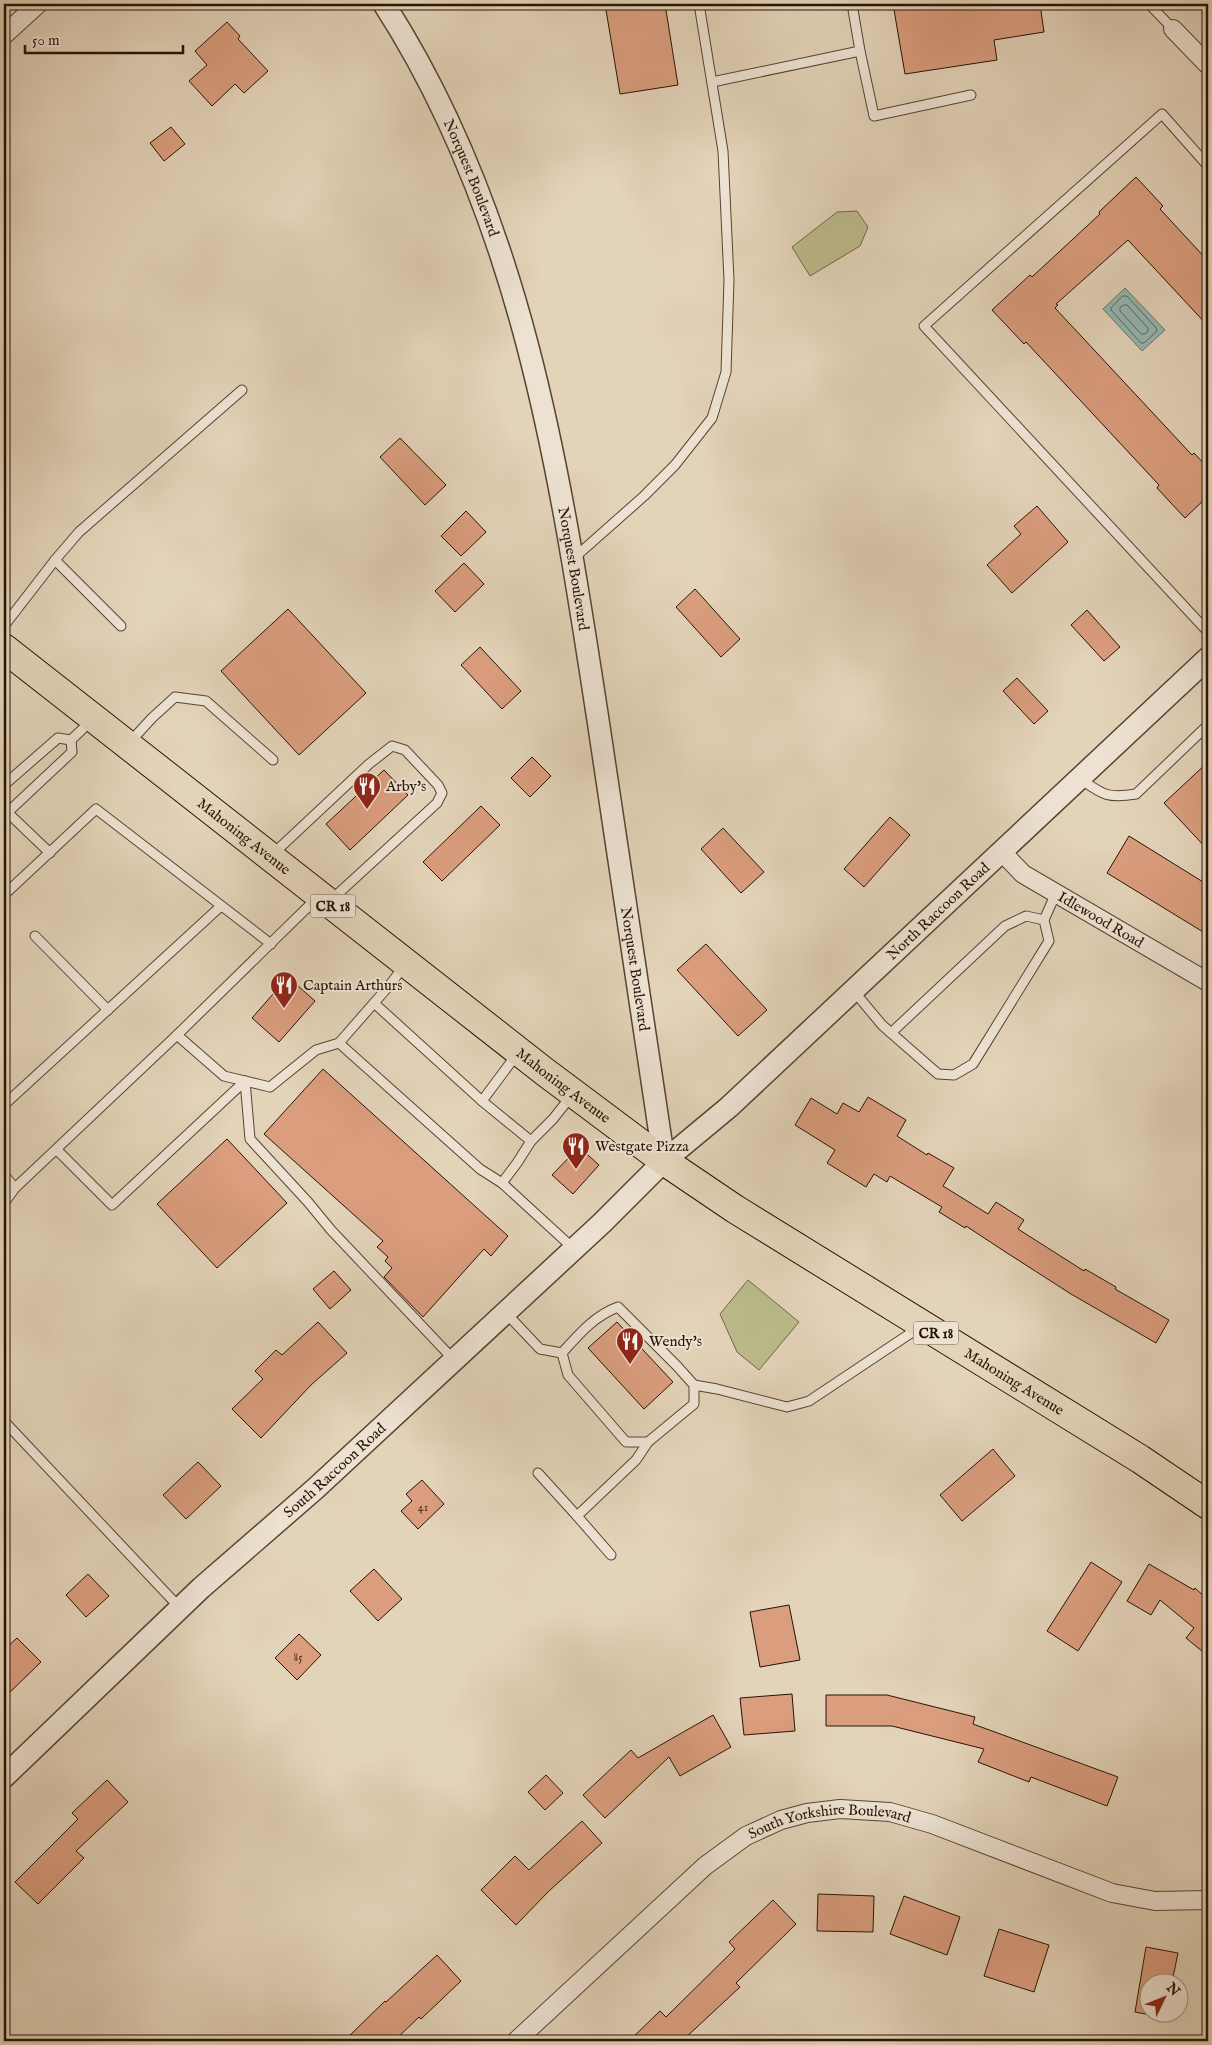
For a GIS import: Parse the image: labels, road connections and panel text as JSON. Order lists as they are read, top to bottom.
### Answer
{
  "streets": {
    "main road": ["Mahoning Avenue", "CR 18"],
    "street": [
      "Norquest Boulevard",
      "North Raccoon Road",
      "Idlewood Road",
      "South Raccoon Road",
      "South Yorkshire Boulevard"
    ]
  },
  "crossings": [
    ["Norquest Boulevard", "Mahoning Avenue"],
    ["Norquest Boulevard", "North Raccoon Road"],
    ["Norquest Boulevard", "South Raccoon Road"],
    ["Mahoning Avenue", "North Raccoon Road"],
    ["Mahoning Avenue", "South Raccoon Road"],
    ["North Raccoon Road", "Idlewood Road"],
    ["North Raccoon Road", "South Raccoon Road"]
  ],
  "places": {
    "restaurant": [
      "Arby's",
      "Captain Arthurs",
      "Westgate Pizza",
      "Wendy's"
    ]
  },
  "house_numbers": ["41", "85"],
  "scale_bar": "50 m",
  "north": "top right"
}
